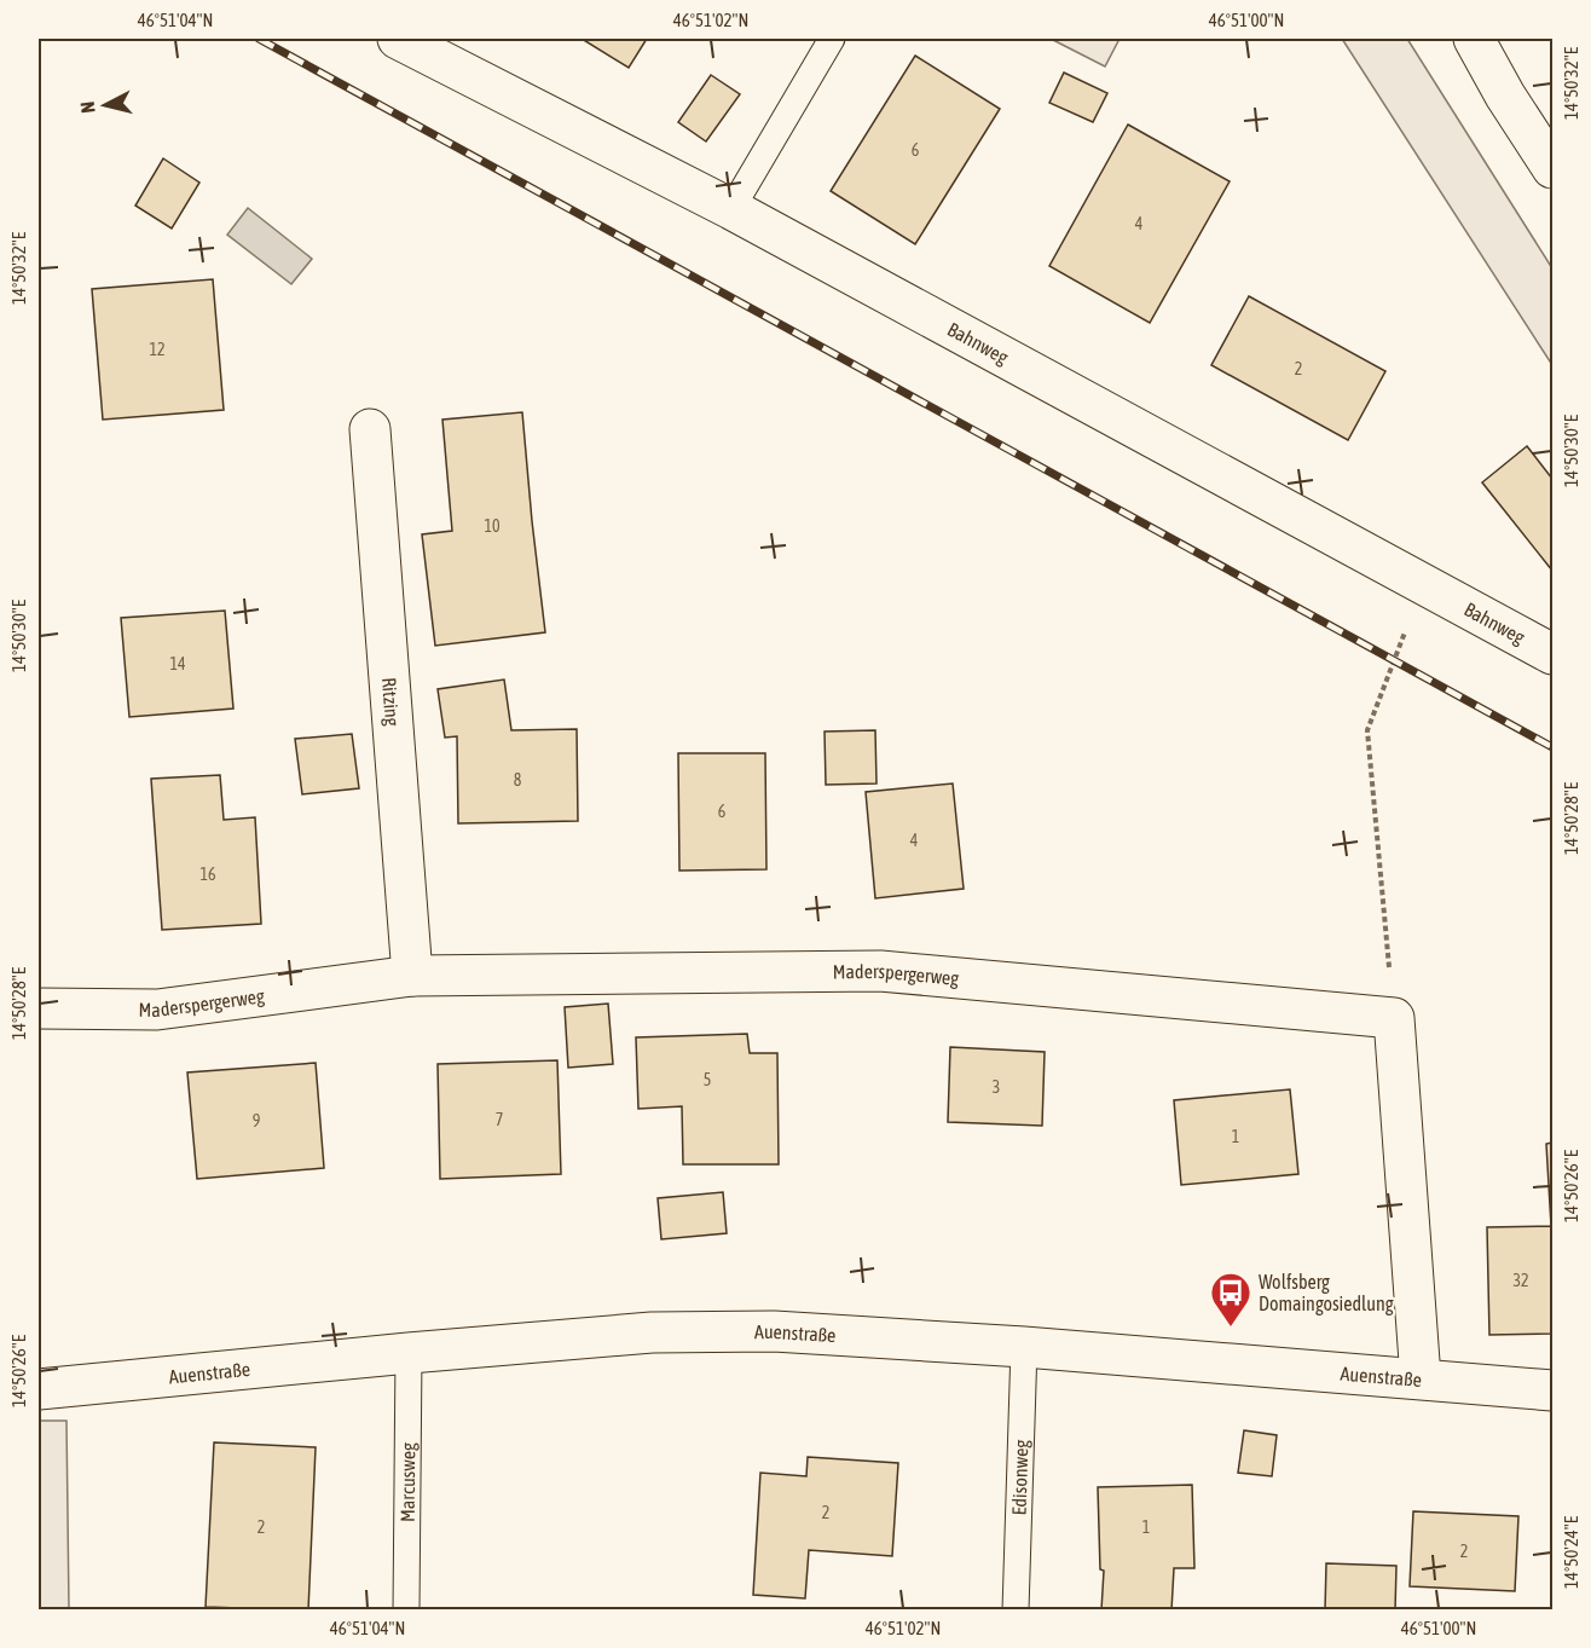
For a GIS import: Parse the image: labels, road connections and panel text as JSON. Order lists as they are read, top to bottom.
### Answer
{
  "streets": {
    "street": [
      "Bahnweg",
      "Ritzing",
      "Maderspergerweg",
      "Auenstraße"
    ],
    "lane": ["Edisonweg", "Marcusweg"]
  },
  "crossings": [
    ["Ritzing", "Maderspergerweg"],
    ["Auenstraße", "Edisonweg"],
    ["Auenstraße", "Marcusweg"]
  ],
  "places": {
    "bus stop": ["Wolfsberg Domaingosiedlung"]
  },
  "house_numbers": [
    "6",
    "4",
    "12",
    "2",
    "10",
    "14",
    "8",
    "6",
    "4",
    "16",
    "5",
    "3",
    "7",
    "9",
    "1",
    "32",
    "2",
    "2",
    "1",
    "2"
  ],
  "north": "left",
  "coordinates": [
    "46°51'04\"N",
    "46°51'02\"N",
    "46°51'00\"N",
    "14°50'32\"E",
    "14°50'30\"E",
    "14°50'28\"E",
    "14°50'26\"E",
    "14°50'24\"E"
  ]
}
